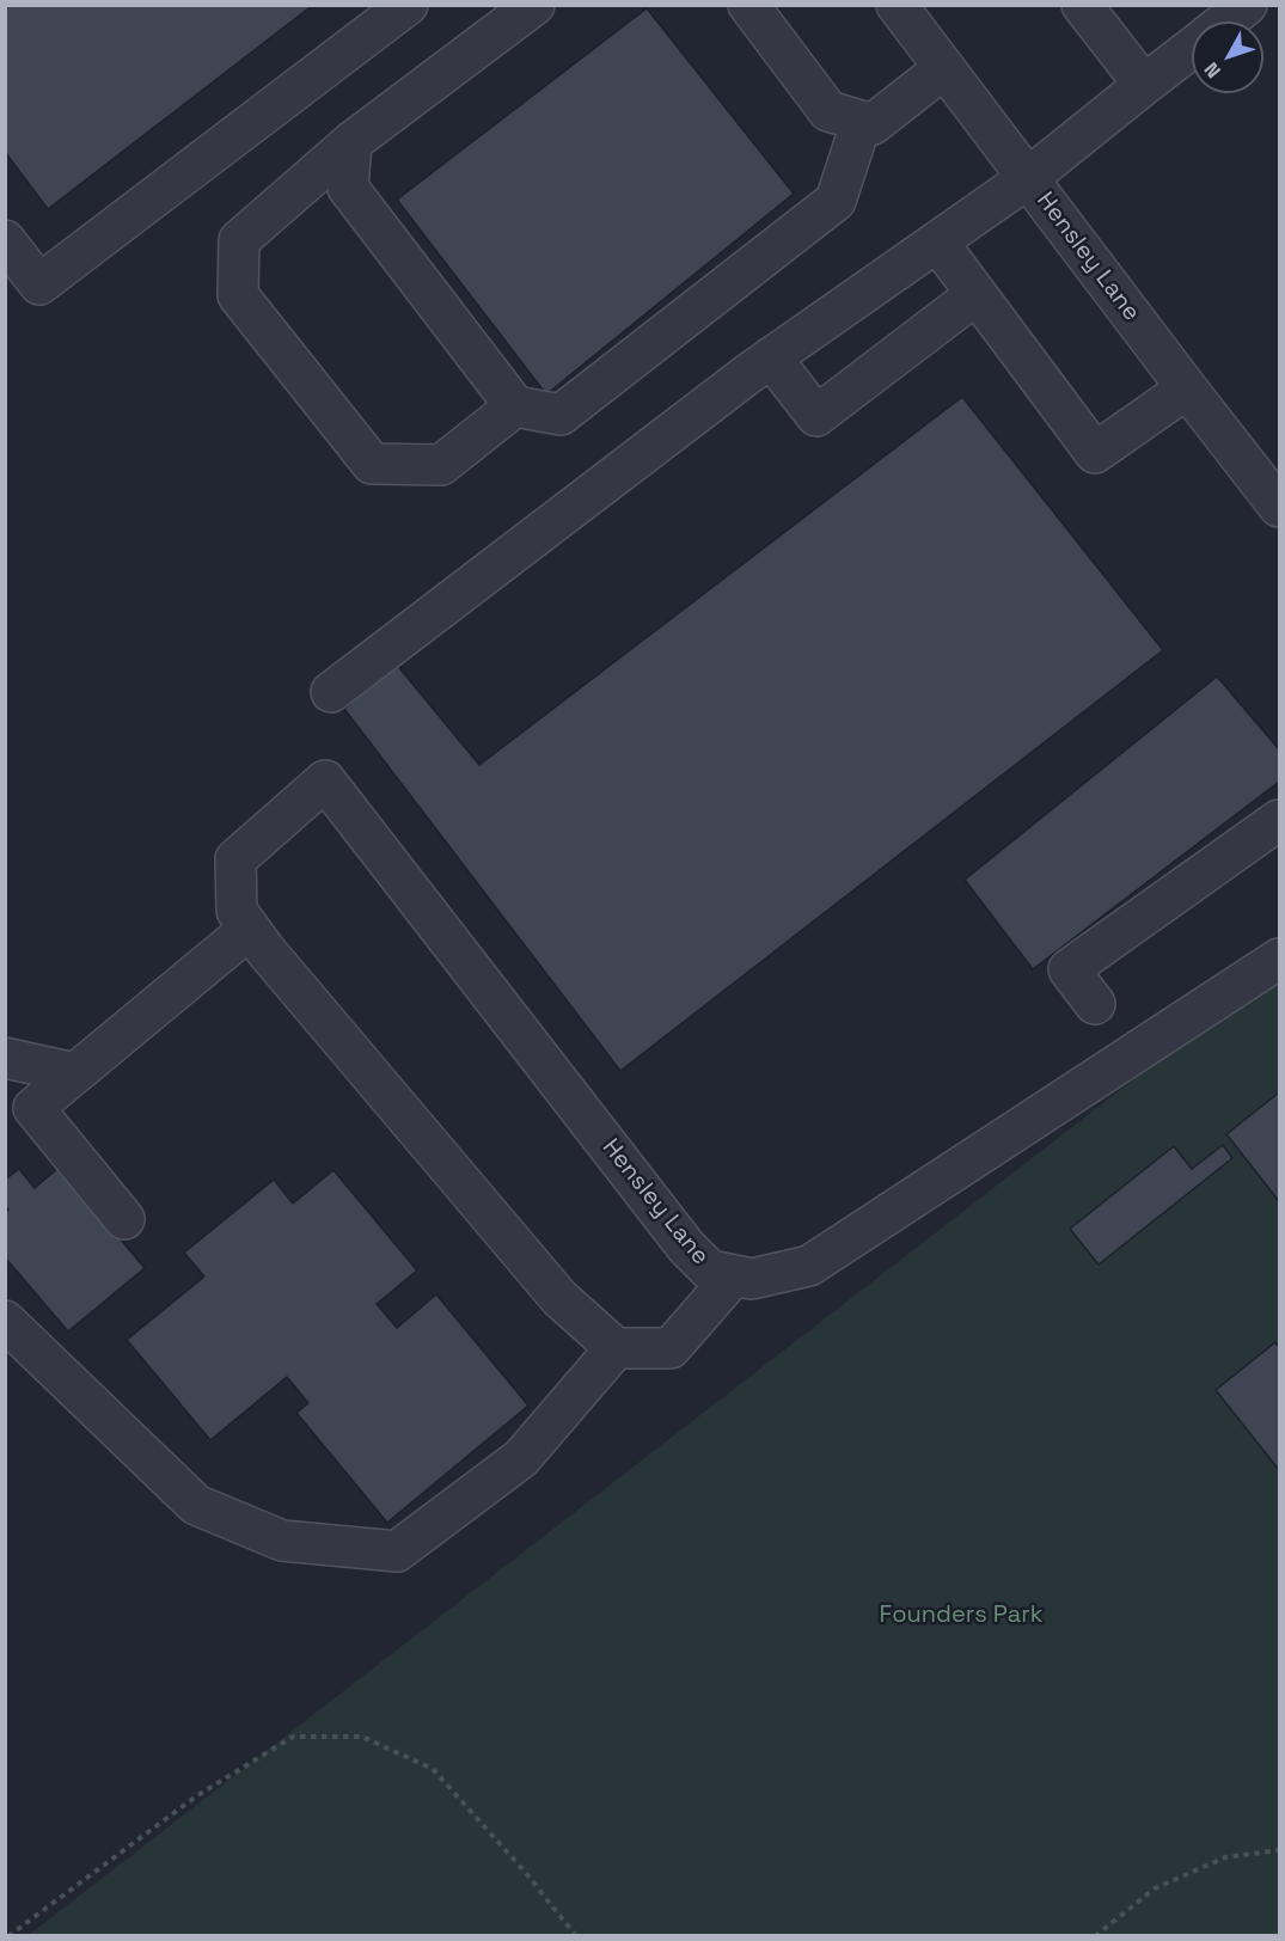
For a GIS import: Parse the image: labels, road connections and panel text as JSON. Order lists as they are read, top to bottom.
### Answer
{
  "streets": {
    "street": ["Hensley Lane"]
  },
  "parks": ["Founders Park"],
  "north": "bottom left"
}
